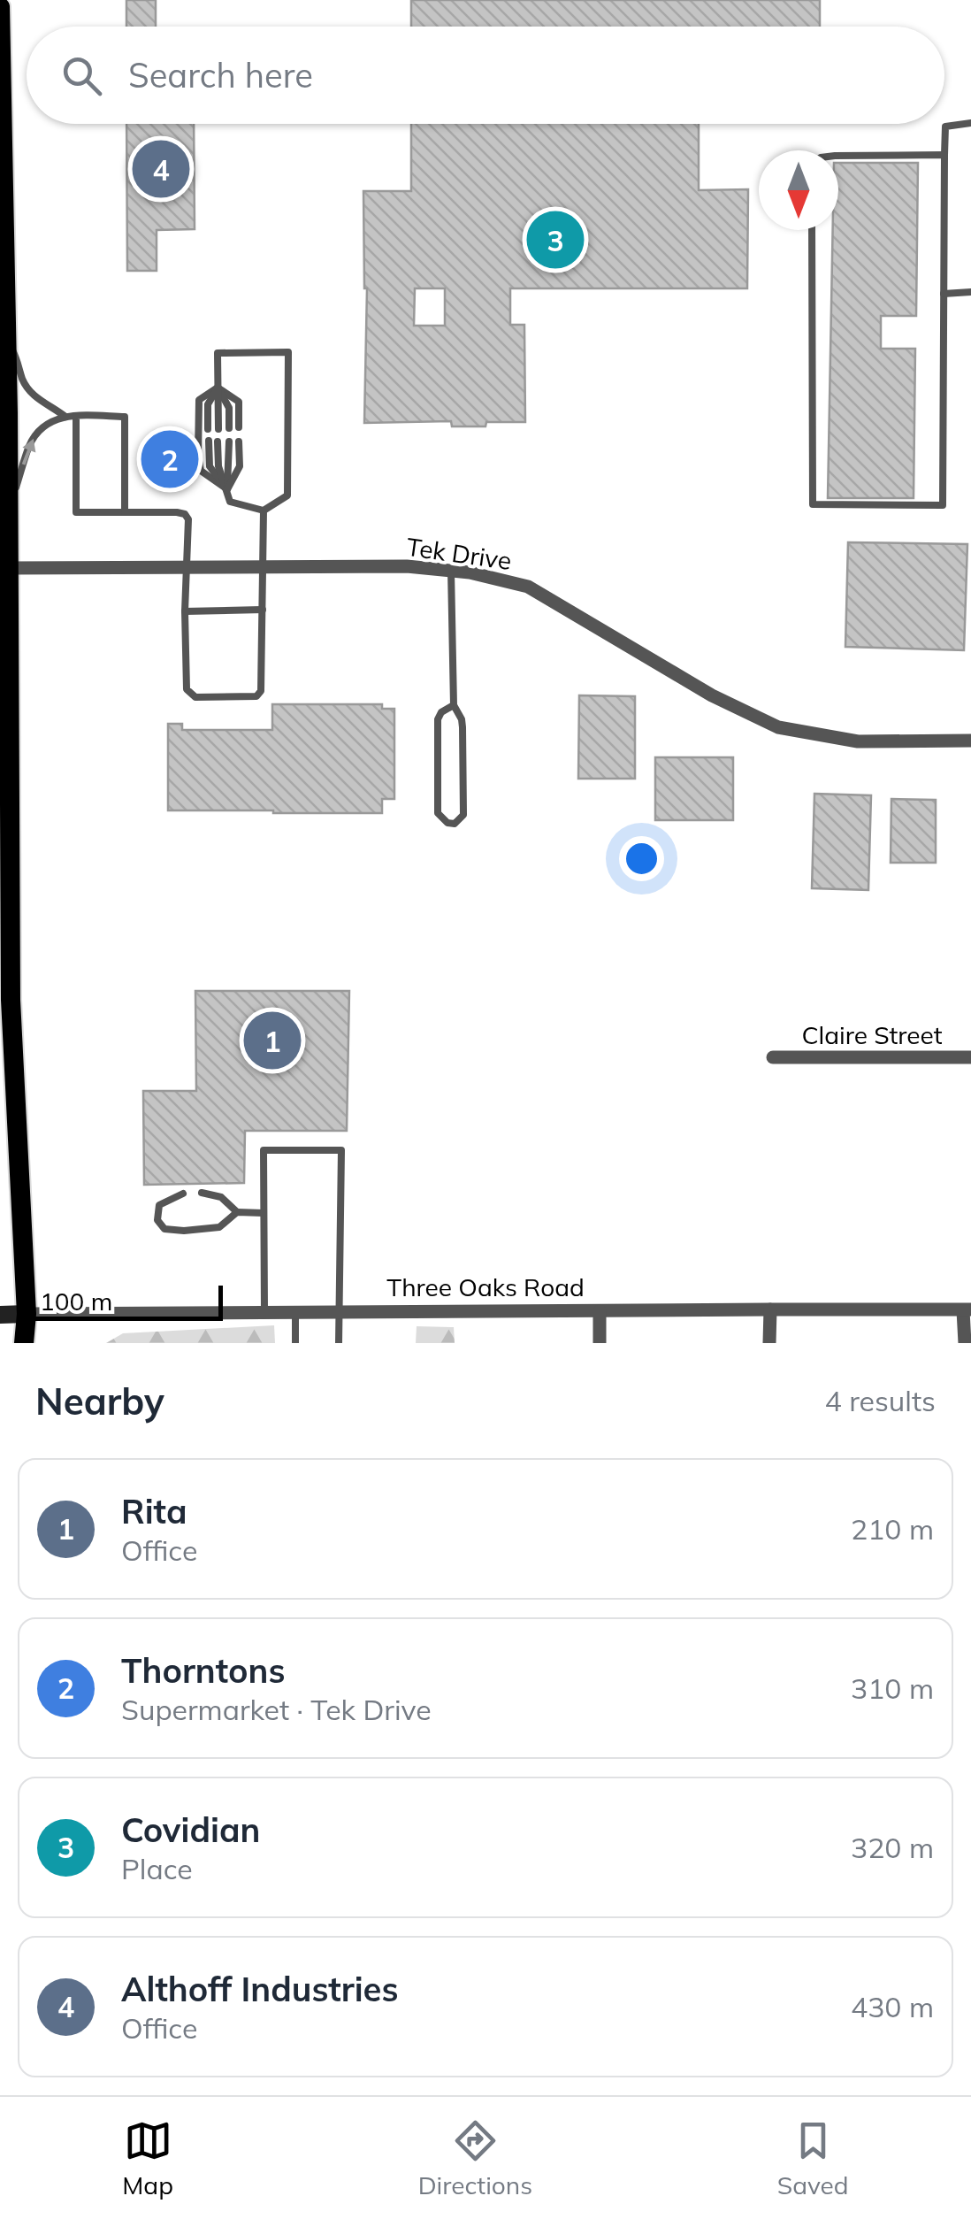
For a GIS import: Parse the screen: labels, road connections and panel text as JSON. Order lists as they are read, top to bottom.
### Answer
{
  "streets": {
    "street": ["Tek Drive", "Claire Street", "Three Oaks Road"]
  },
  "scale_bar": "100 m",
  "north": "bottom",
  "page": {
    "search": "Search here",
    "pins": [
      "4",
      "3",
      "2",
      "1"
    ],
    "scale": "100 m",
    "heading": ["Nearby", "4 results"],
    "list": [
      {
        "mark": "1",
        "name": "Rita",
        "note": "Office",
        "value": "210 m"
      },
      {
        "mark": "2",
        "name": "Thorntons",
        "note": "Supermarket · Tek Drive",
        "value": "310 m"
      },
      {
        "mark": "3",
        "name": "Covidian",
        "note": "Place",
        "value": "320 m"
      },
      {
        "mark": "4",
        "name": "Althoff Industries",
        "note": "Office",
        "value": "430 m"
      }
    ],
    "nav": ["Map", "Directions", "Saved"]
  }
}
